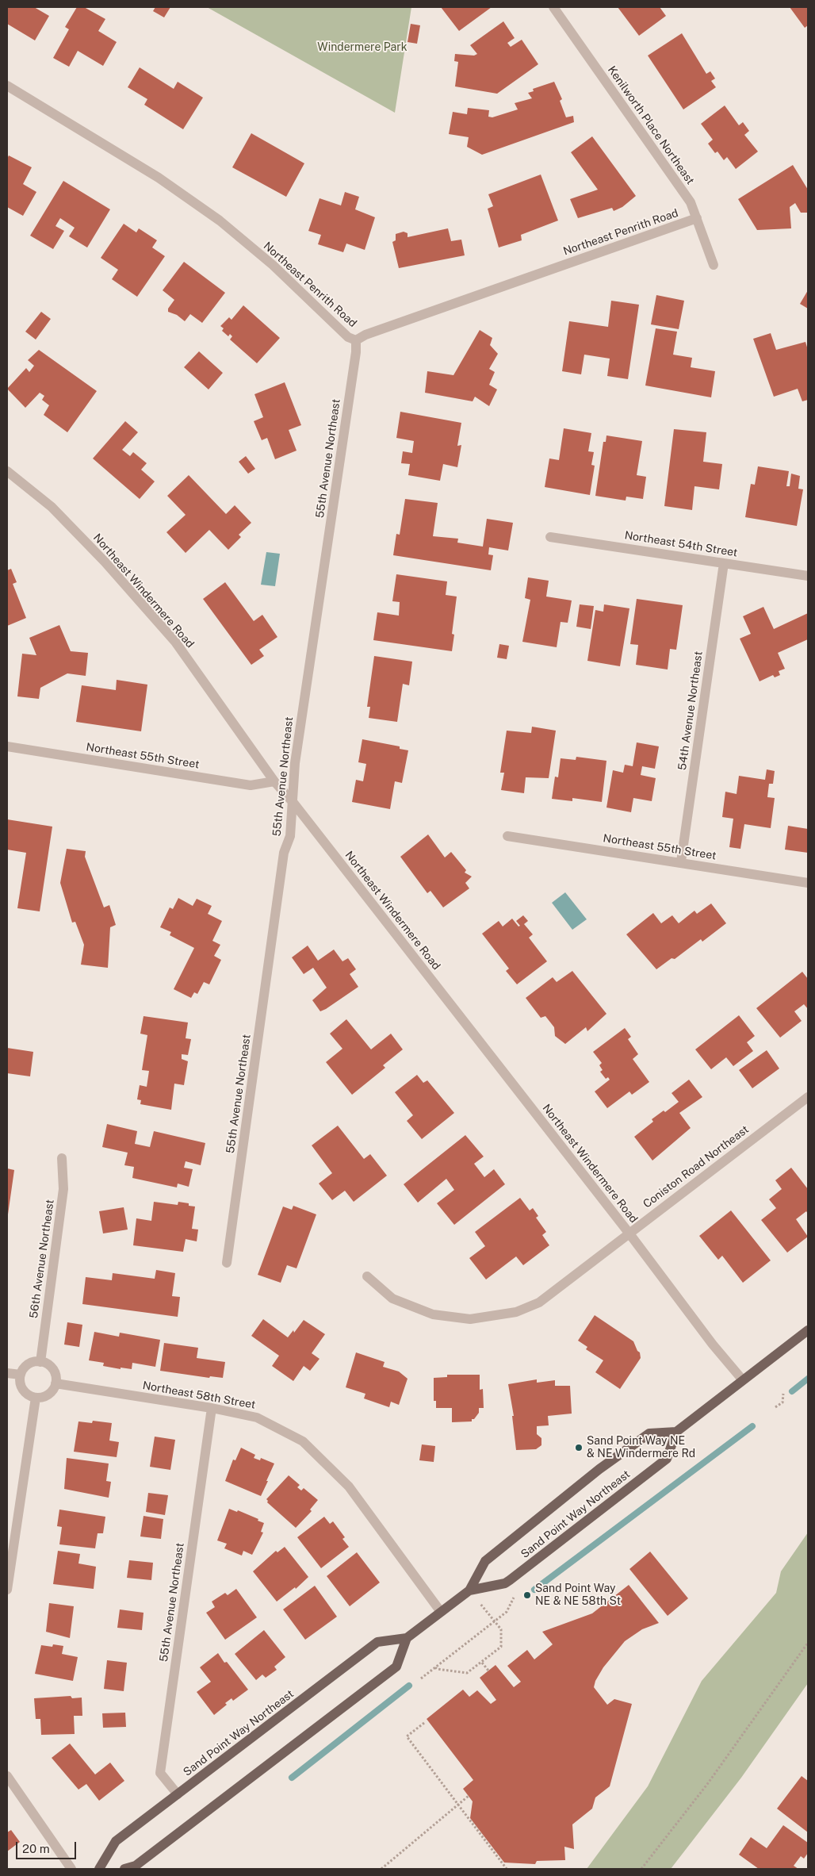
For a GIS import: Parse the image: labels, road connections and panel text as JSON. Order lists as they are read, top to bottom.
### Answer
{
  "streets": {
    "main road": ["Sand Point Way Northeast"],
    "street": [
      "Kenilworth Place Northeast",
      "Northeast Penrith Road",
      "55th Avenue Northeast",
      "Northeast 54th Street",
      "Northeast Windermere Road",
      "54th Avenue Northeast",
      "Northeast 55th Street",
      "Coniston Road Northeast",
      "56th Avenue Northeast",
      "Northeast 58th Street"
    ]
  },
  "crossings": [
    ["Kenilworth Place Northeast", "Northeast Penrith Road"],
    ["Northeast Penrith Road", "55th Avenue Northeast"],
    ["55th Avenue Northeast", "Northeast Windermere Road"],
    ["55th Avenue Northeast", "Northeast 58th Street"],
    ["55th Avenue Northeast", "Sand Point Way Northeast"],
    ["Northeast 54th Street", "54th Avenue Northeast"],
    ["Northeast Windermere Road", "Northeast 55th Street"],
    ["Northeast Windermere Road", "Coniston Road Northeast"],
    ["54th Avenue Northeast", "Northeast 55th Street"],
    ["56th Avenue Northeast", "Northeast 58th Street"],
    ["Northeast 58th Street", "Sand Point Way Northeast"]
  ],
  "parks": ["Windermere Park"],
  "places": ["Sand Point Way NE & NE Windermere Rd", "Sand Point Way NE & NE 58th St"],
  "scale_bar": "20 m"
}
